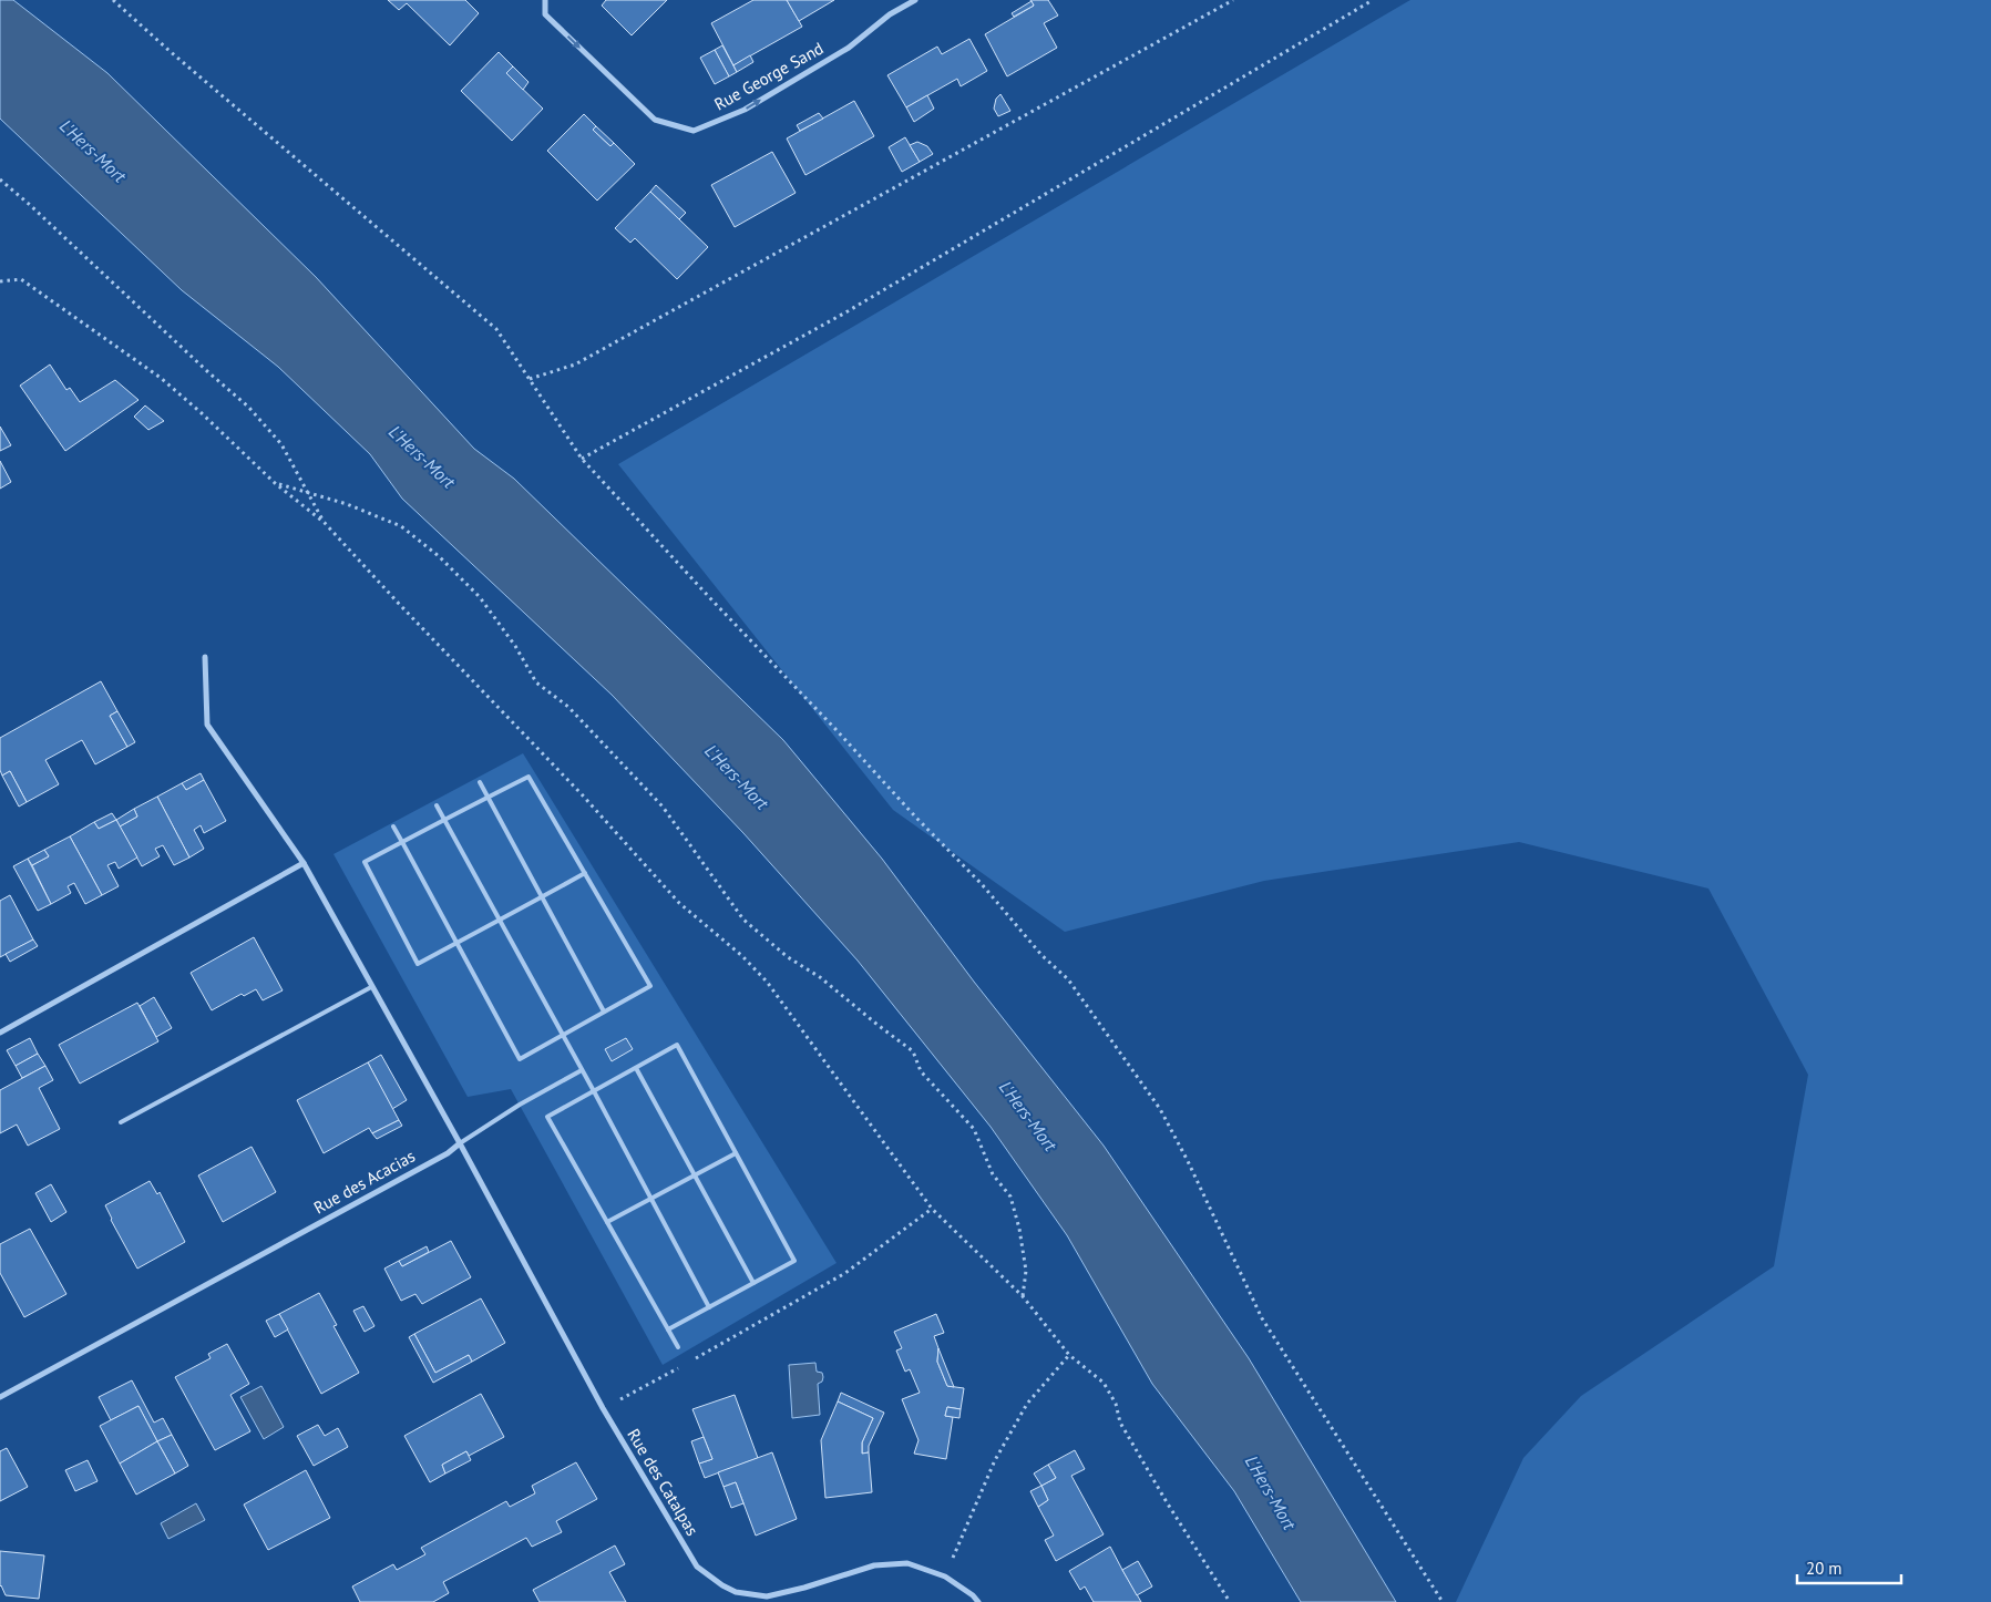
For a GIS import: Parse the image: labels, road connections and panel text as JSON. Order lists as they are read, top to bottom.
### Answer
{
  "streets": {
    "street": ["Rue George Sand", "Rue des Acacias", "Rue des Catalpas"]
  },
  "crossings": [
    ["Rue des Acacias", "Rue des Catalpas"]
  ],
  "water": ["L'Hers-Mort"],
  "scale_bar": "20 m"
}
